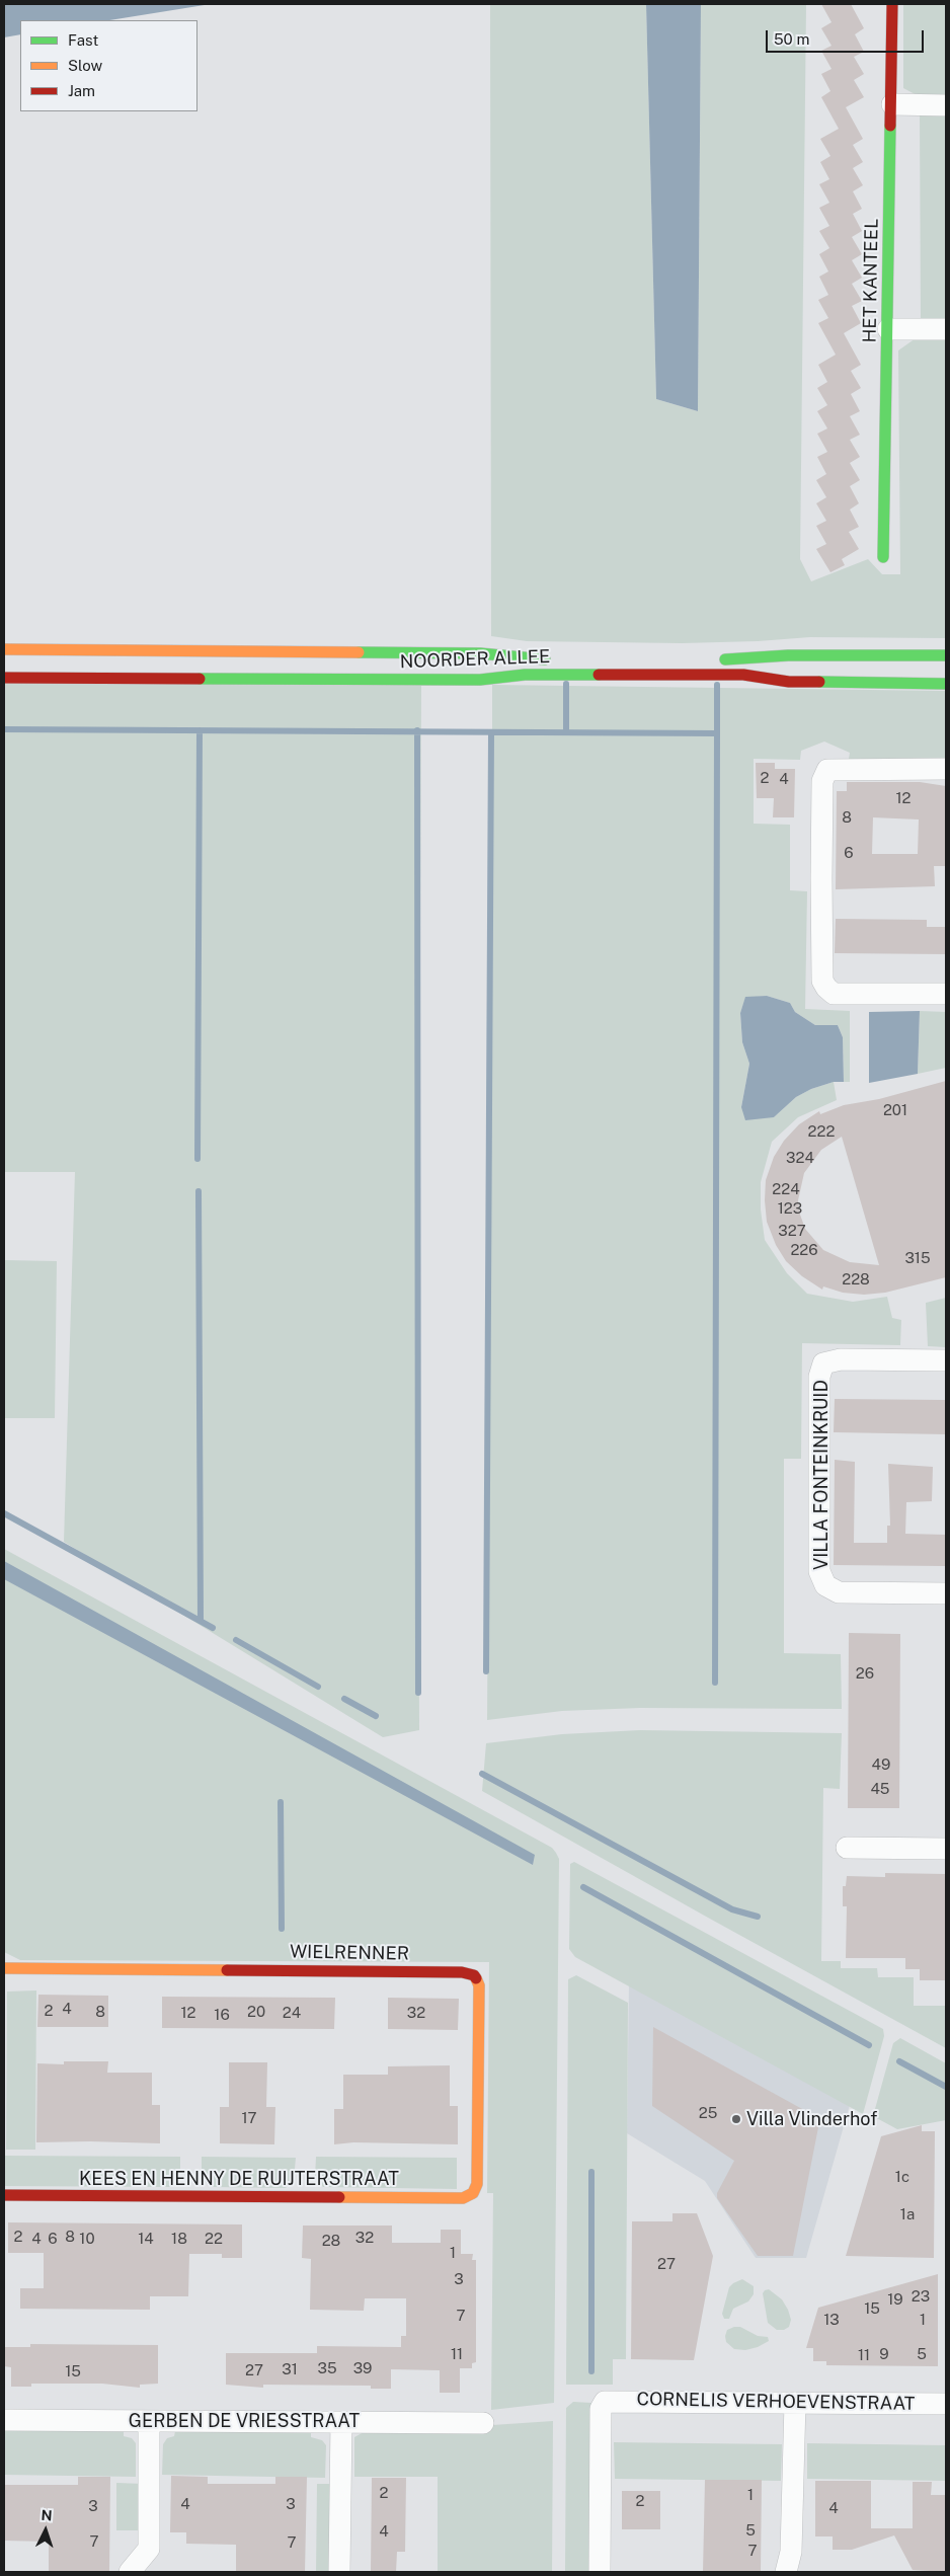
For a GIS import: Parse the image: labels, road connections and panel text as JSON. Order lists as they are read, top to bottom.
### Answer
{
  "streets": {
    "street": [
      "HET KANTEEL",
      "NOORDER ALLEE",
      "VILLA FONTEINKRUID",
      "WIELRENNER",
      "KEES EN HENNY DE RUIJTERSTRAAT",
      "CORNELIS VERHOEVENSTRAAT",
      "GERBEN DE VRIESSTRAAT"
    ]
  },
  "crossings": [
    ["WIELRENNER", "KEES EN HENNY DE RUIJTERSTRAAT"]
  ],
  "places": ["Villa Vlinderhof"],
  "house_numbers": [
    "2",
    "4",
    "12",
    "8",
    "6",
    "201",
    "222",
    "324",
    "224",
    "123",
    "327",
    "226",
    "315",
    "228",
    "26",
    "49",
    "45",
    "4",
    "2",
    "8",
    "20",
    "12",
    "24",
    "32",
    "16",
    "25",
    "17",
    "1c",
    "1a",
    "2",
    "8",
    "32",
    "4",
    "6",
    "10",
    "14",
    "18",
    "22",
    "28",
    "1",
    "27",
    "3",
    "23",
    "19",
    "15",
    "7",
    "13",
    "1",
    "11",
    "9",
    "5",
    "11",
    "35",
    "39",
    "31",
    "27",
    "15",
    "2",
    "1",
    "2",
    "4",
    "3",
    "3",
    "4",
    "5",
    "4",
    "7",
    "7",
    "7"
  ],
  "legend": ["Fast", "Slow", "Jam"],
  "scale_bar": "50 m",
  "north": "top"
}
